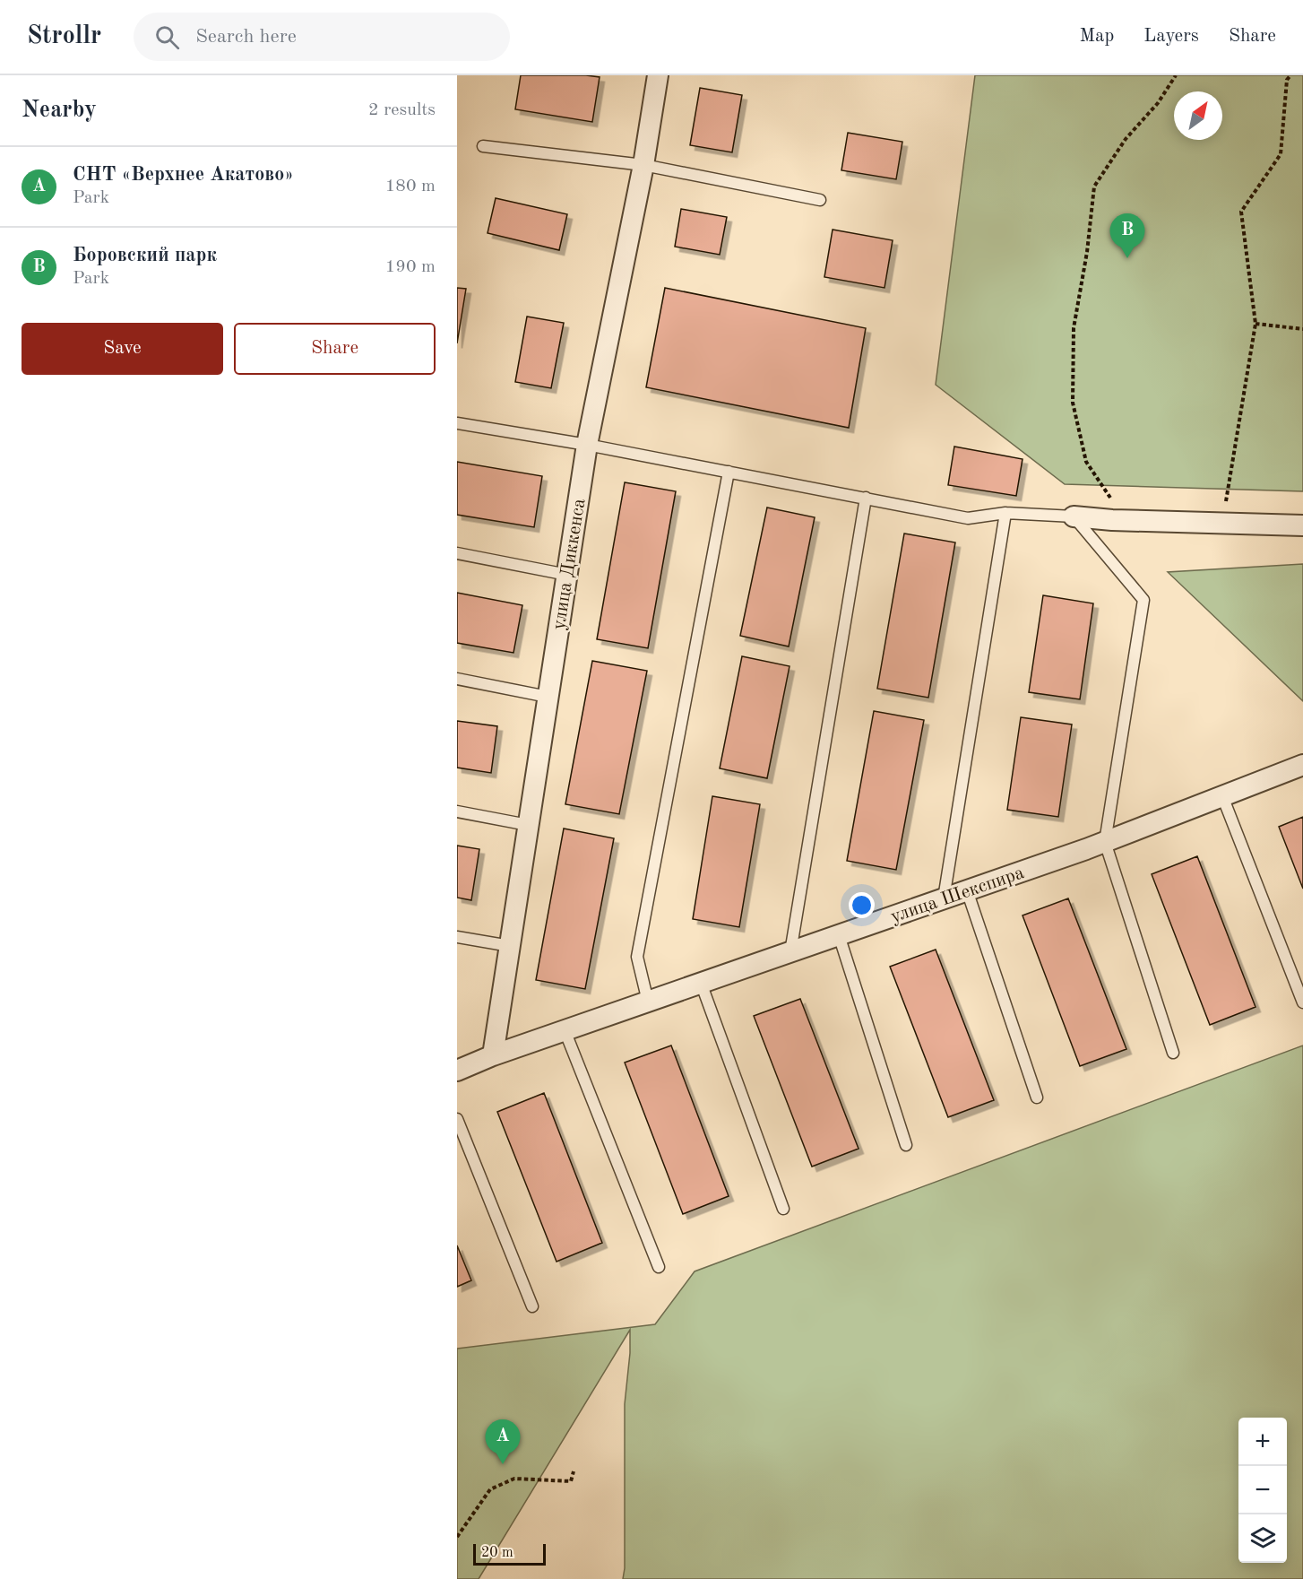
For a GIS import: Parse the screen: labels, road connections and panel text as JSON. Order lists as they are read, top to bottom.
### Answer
{
  "streets": {
    "street": ["улица Диккенса", "улица Шекспира"]
  },
  "crossings": [
    ["улица Диккенса", "улица Шекспира"]
  ],
  "scale_bar": "20 m",
  "north": "top right",
  "page": {
    "header": "Strollr",
    "search": "Search here",
    "nav": ["Map", "Layers", "Share"],
    "heading": ["Nearby", "2 results"],
    "list": [
      {
        "mark": "A",
        "name": "СНТ «Верхнее Акатово»",
        "note": "Park",
        "value": "180 m"
      },
      {
        "mark": "B",
        "name": "Боровский парк",
        "note": "Park",
        "value": "190 m"
      }
    ],
    "pins": ["B", "A"],
    "buttons": ["Save", "Share"],
    "map_buttons": ["+", "−"],
    "scale": "20 m"
  }
}
